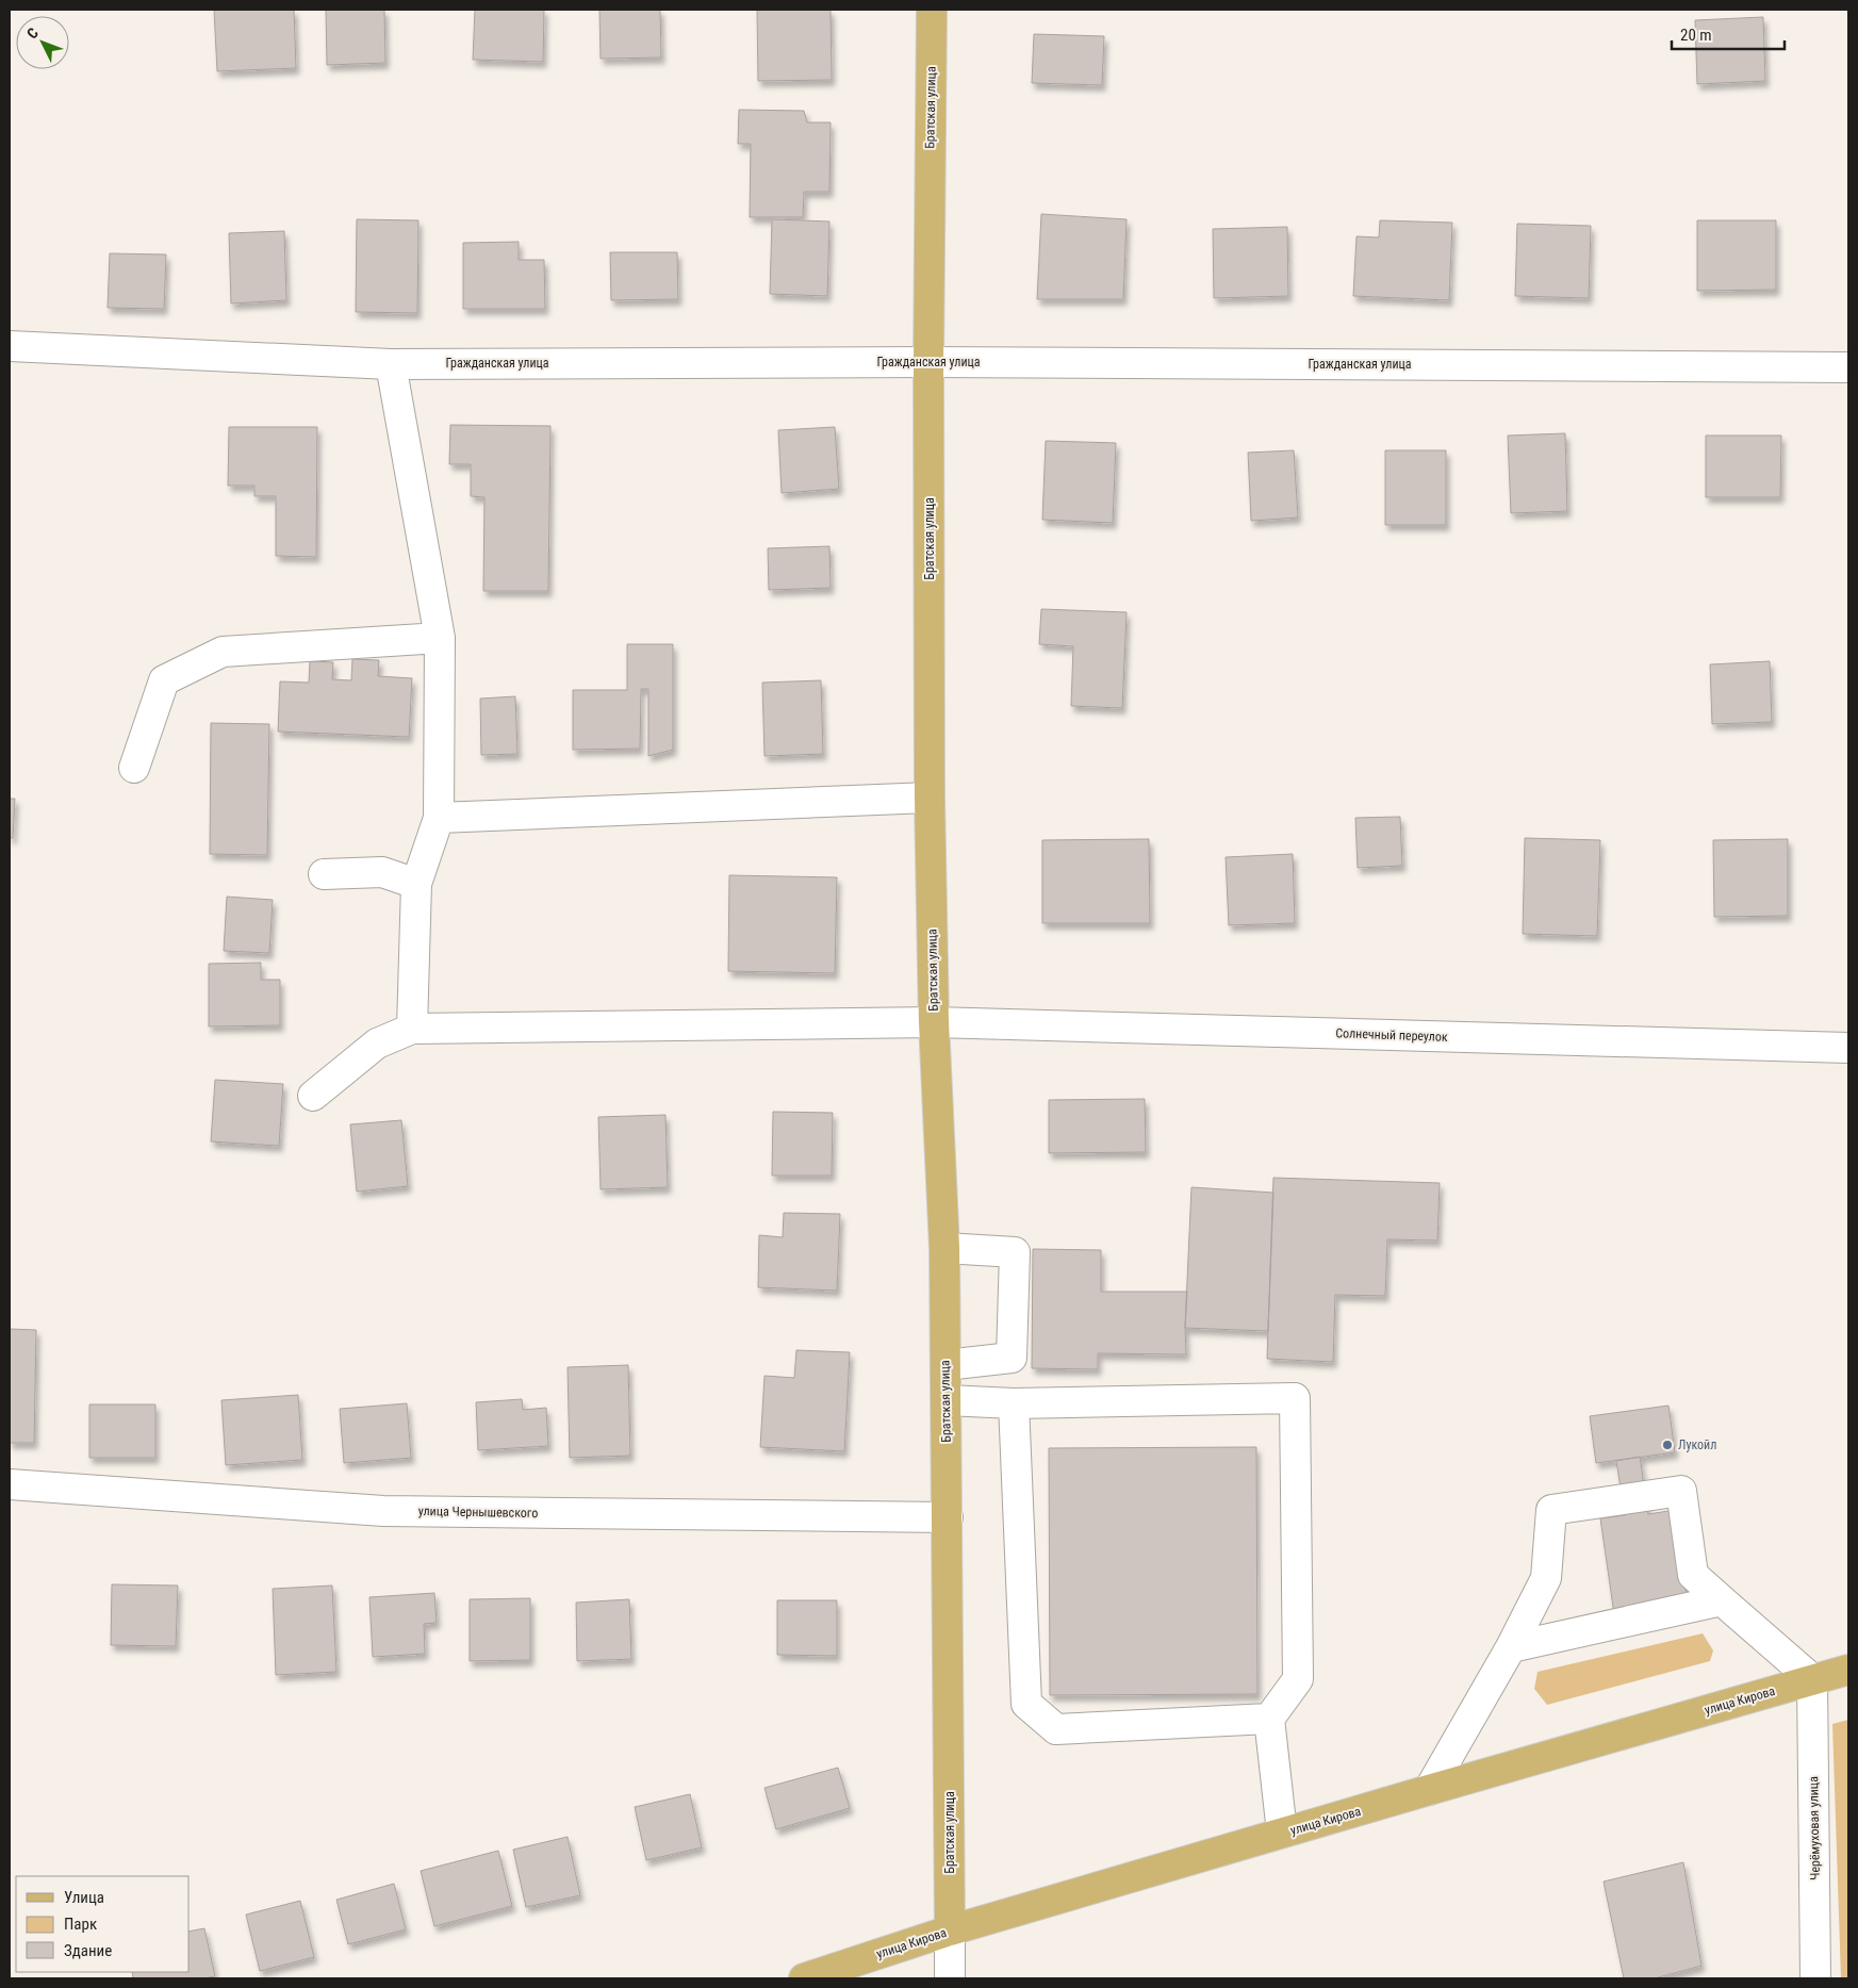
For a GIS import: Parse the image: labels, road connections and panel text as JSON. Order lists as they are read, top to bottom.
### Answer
{
  "streets": {
    "main road": ["Братская улица", "улица Кирова"],
    "street": [
      "Гражданская улица",
      "Солнечный переулок",
      "улица Чернышевского",
      "Черёмуховая улица"
    ]
  },
  "crossings": [
    ["Братская улица", "Гражданская улица"],
    ["Братская улица", "Солнечный переулок"],
    ["Братская улица", "улица Чернышевского"],
    ["Братская улица", "улица Кирова"],
    ["улица Кирова", "Черёмуховая улица"]
  ],
  "places": ["Лукойл"],
  "legend": ["Улица", "Парк", "Здание"],
  "scale_bar": "20 m",
  "north": "top left"
}
